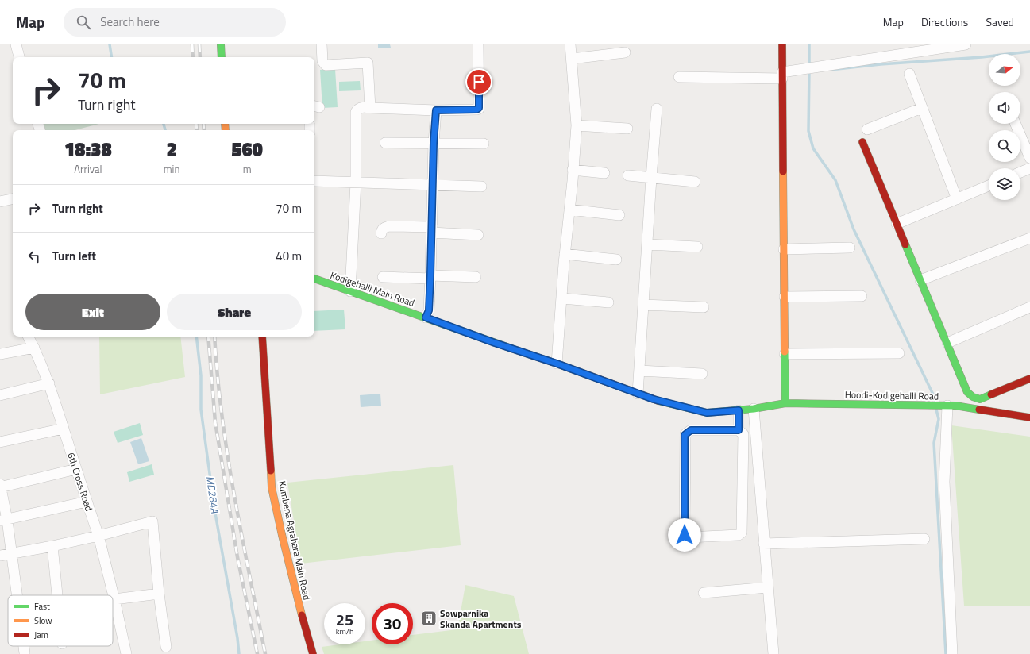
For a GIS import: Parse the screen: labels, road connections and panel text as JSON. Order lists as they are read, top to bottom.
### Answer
{
  "streets": {
    "street": [
      "Kodigehalli Main Road",
      "Hoodi-Kodigehalli Road",
      "6th Cross Road",
      "Kumbena Agrahara Main Road"
    ]
  },
  "crossings": [
    ["Kodigehalli Main Road", "Hoodi-Kodigehalli Road"]
  ],
  "water": ["MD284A"],
  "places": {
    "building": ["Sowparnika Skanda Apartments"]
  },
  "legend": ["Fast", "Slow", "Jam"],
  "north": "right",
  "page": {
    "header": "Map",
    "search": "Search here",
    "nav": ["Map", "Directions", "Saved"],
    "turn": ["70 m", "Turn right"],
    "eta": [
      "18:38",
      "Arrival",
      "2",
      "min",
      "560",
      "m"
    ],
    "list": [
      {
        "name": "Turn right",
        "value": "70 m"
      },
      {
        "name": "Turn left",
        "value": "40 m"
      }
    ],
    "buttons": ["Exit", "Share"],
    "speed": "25 km/h",
    "limit": "30"
  }
}
